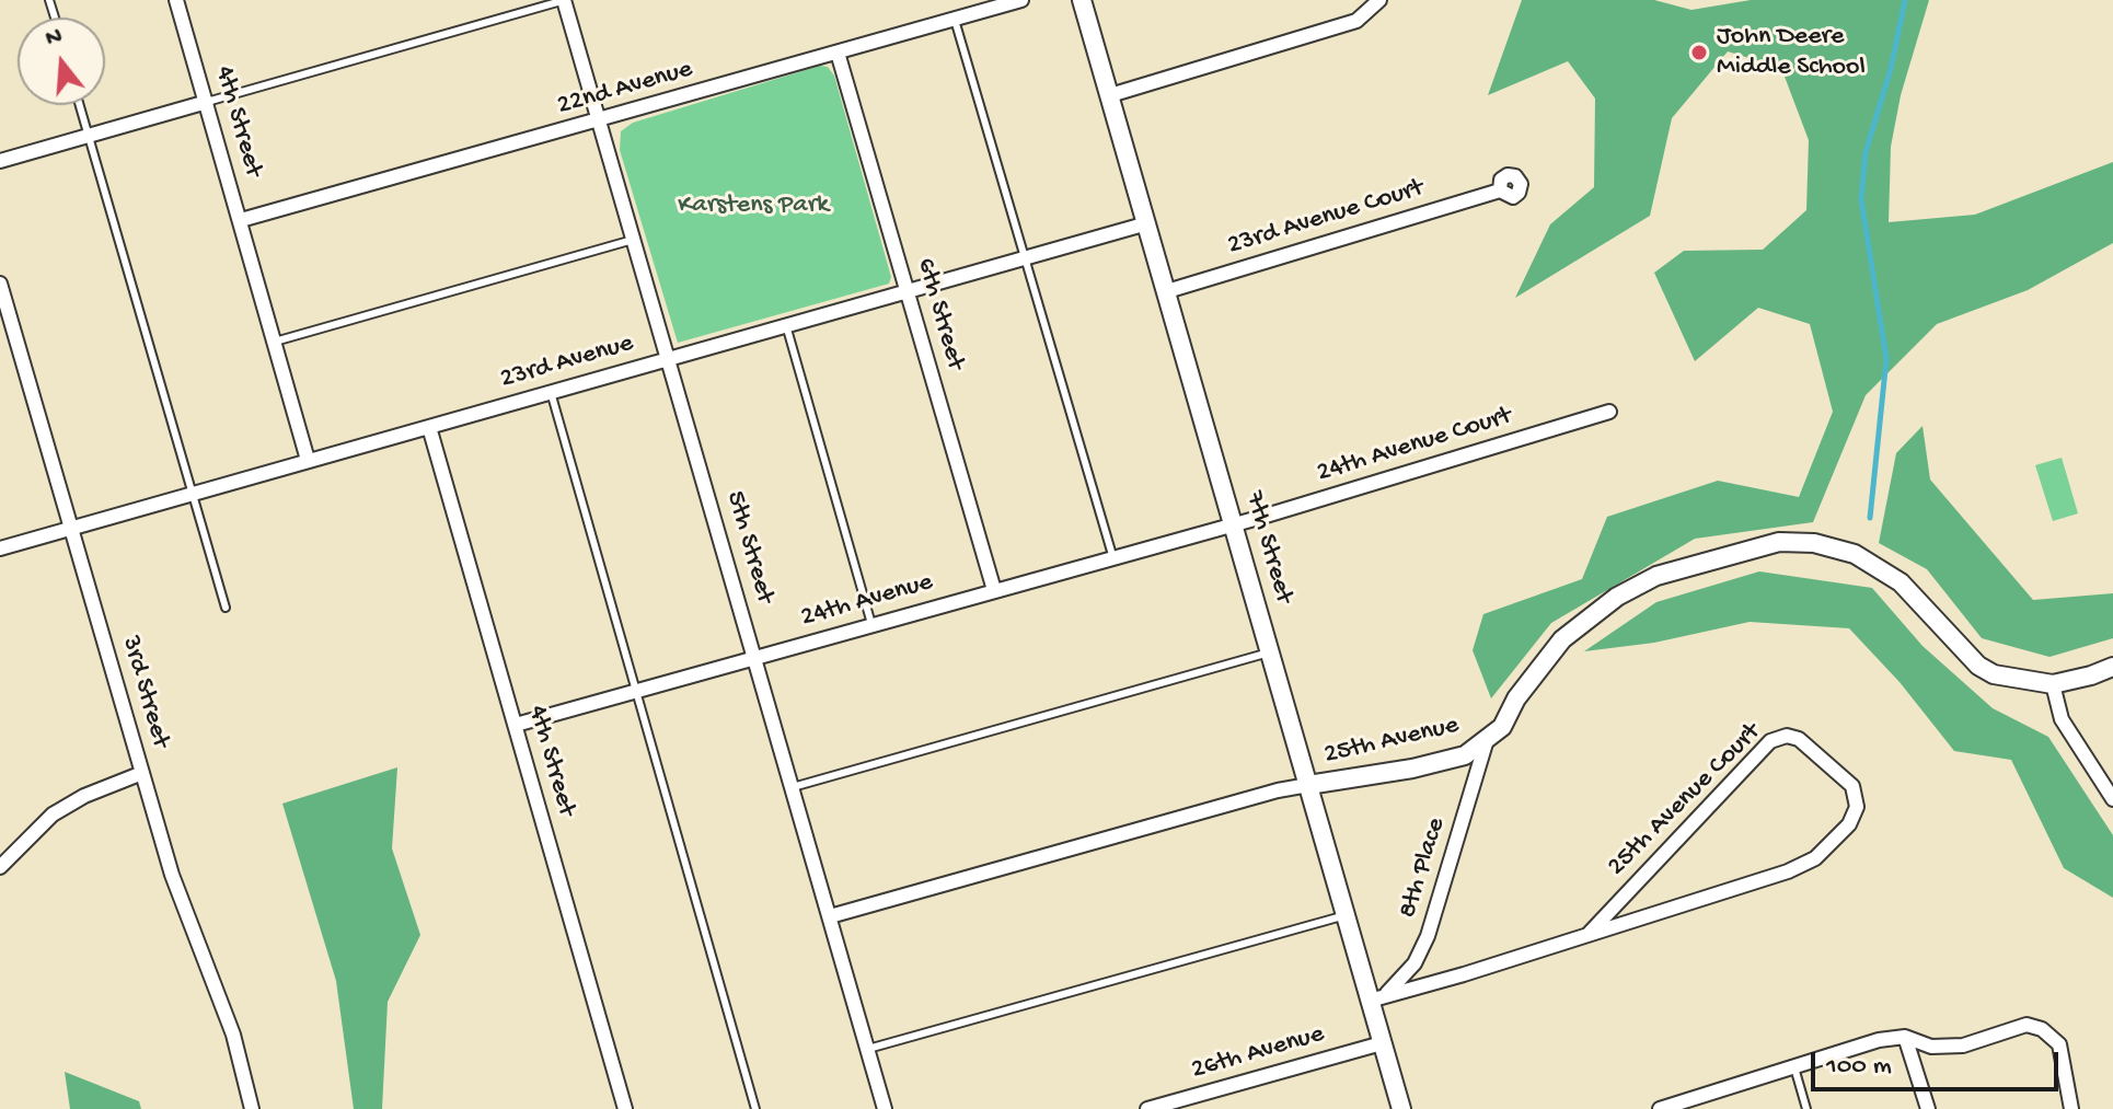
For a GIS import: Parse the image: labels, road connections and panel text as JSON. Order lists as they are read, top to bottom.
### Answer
{
  "streets": {
    "street": [
      "22nd Avenue",
      "4th Street",
      "23rd Avenue Court",
      "6th Street",
      "23rd Avenue",
      "24th Avenue Court",
      "5th Street",
      "7th Street",
      "24th Avenue",
      "3rd Street",
      "25th Avenue",
      "25th Avenue Court",
      "8th Place",
      "26th Avenue"
    ]
  },
  "crossings": [
    ["22nd Avenue", "4th Street"],
    ["22nd Avenue", "6th Street"],
    ["22nd Avenue", "5th Street"],
    ["4th Street", "23rd Avenue"],
    ["4th Street", "24th Avenue"],
    ["23rd Avenue Court", "7th Street"],
    ["6th Street", "23rd Avenue"],
    ["6th Street", "24th Avenue"],
    ["23rd Avenue", "5th Street"],
    ["23rd Avenue", "7th Street"],
    ["23rd Avenue", "3rd Street"],
    ["24th Avenue Court", "7th Street"],
    ["24th Avenue Court", "24th Avenue"],
    ["5th Street", "24th Avenue"],
    ["5th Street", "25th Avenue"],
    ["7th Street", "24th Avenue"],
    ["7th Street", "25th Avenue"],
    ["7th Street", "25th Avenue Court"],
    ["7th Street", "8th Place"],
    ["7th Street", "26th Avenue"],
    ["25th Avenue", "8th Place"],
    ["25th Avenue Court", "8th Place"]
  ],
  "parks": ["Karstens Park"],
  "places": ["John Deere Middle School"],
  "scale_bar": "100 m",
  "north": "top"
}
